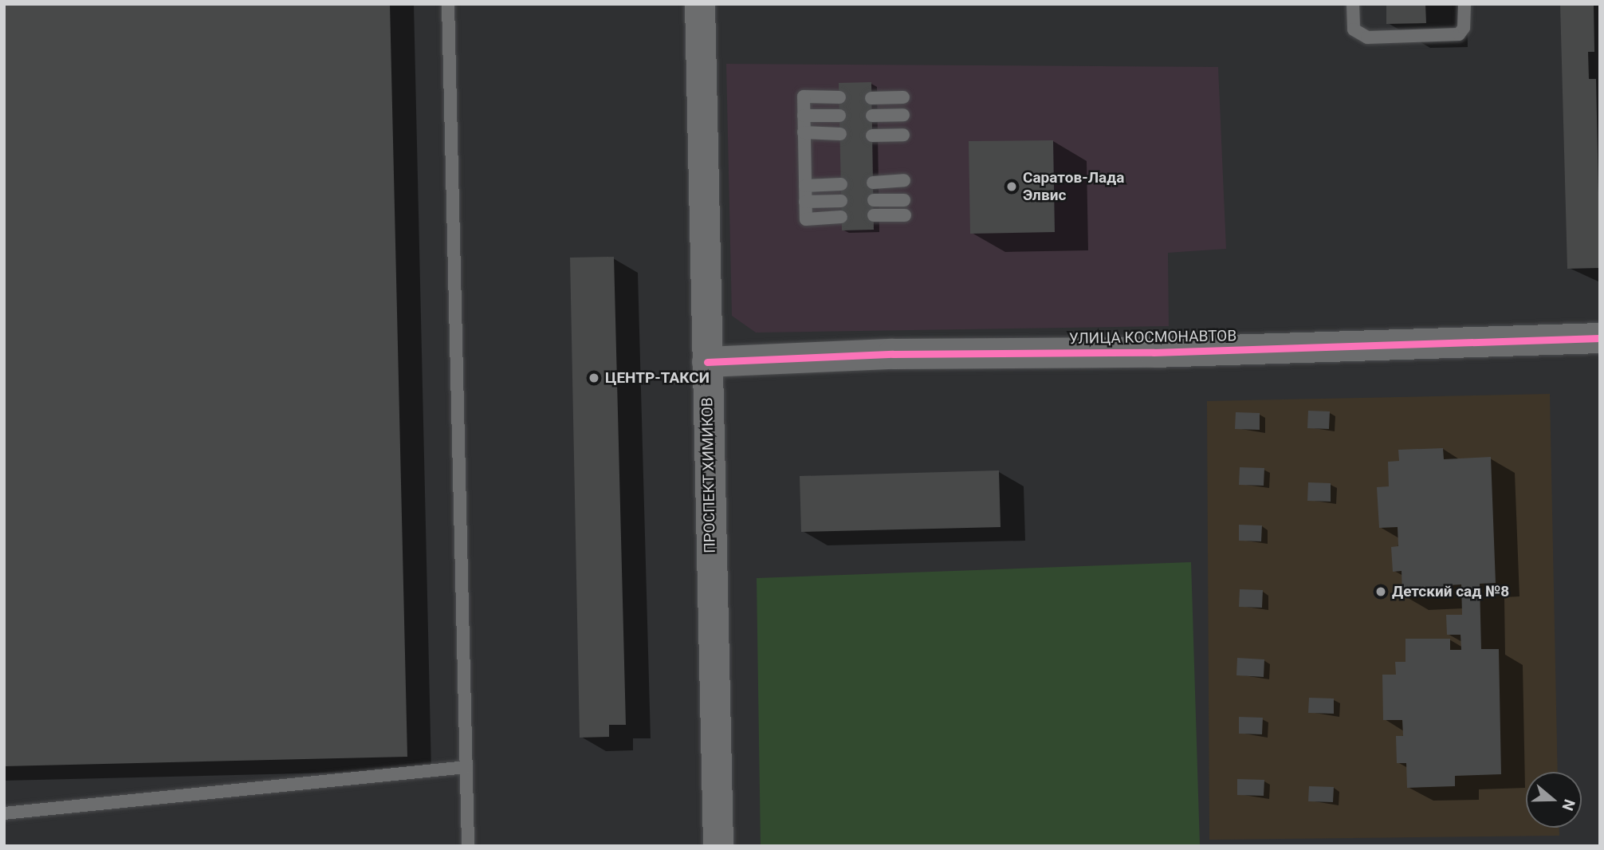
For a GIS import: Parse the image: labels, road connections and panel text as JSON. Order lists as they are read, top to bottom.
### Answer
{
  "streets": {
    "street": ["УЛИЦА КОСМОНАВТОВ", "ПРОСПЕКТ ХИМИКОВ"]
  },
  "crossings": [
    ["УЛИЦА КОСМОНАВТОВ", "ПРОСПЕКТ ХИМИКОВ"]
  ],
  "places": ["Саратов-Лада Элвис", "ЦЕНТР-ТАКСИ", "Детский сад №8"],
  "north": "right"
}
